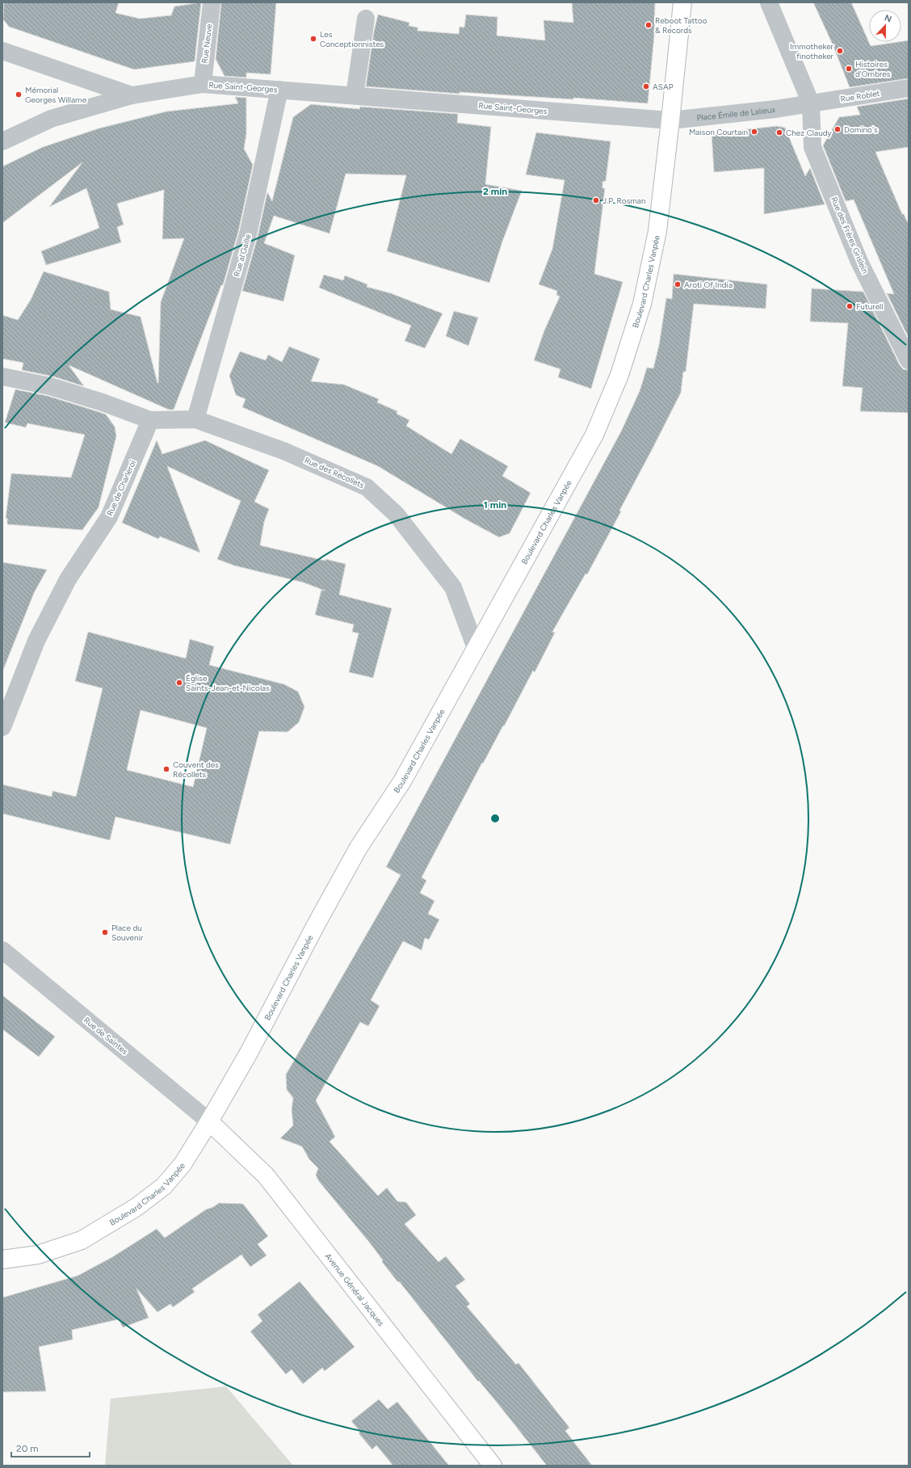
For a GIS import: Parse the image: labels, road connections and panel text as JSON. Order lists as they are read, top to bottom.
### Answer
{
  "streets": {
    "main road": ["Boulevard Charles Vanpée", "Avenue Général Jacques"],
    "street": [
      "Rue Neuve",
      "Rue Saint-Georges",
      "Rue Roblet",
      "Place Émile de Lalieux",
      "Rue des Frères Grislein",
      "Rue al'Gaille",
      "Rue des Récollets",
      "Rue de Charleroi",
      "Rue de Saintes"
    ]
  },
  "crossings": [
    ["Rue Neuve", "Rue Saint-Georges"],
    ["Rue Saint-Georges", "Place Émile de Lalieux"],
    ["Rue Saint-Georges", "Rue al'Gaille"],
    ["Rue Saint-Georges", "Boulevard Charles Vanpée"],
    ["Rue Roblet", "Place Émile de Lalieux"],
    ["Rue Roblet", "Rue des Frères Grislein"],
    ["Place Émile de Lalieux", "Rue des Frères Grislein"],
    ["Place Émile de Lalieux", "Boulevard Charles Vanpée"],
    ["Rue al'Gaille", "Rue des Récollets"],
    ["Boulevard Charles Vanpée", "Rue des Récollets"],
    ["Boulevard Charles Vanpée", "Rue de Saintes"],
    ["Boulevard Charles Vanpée", "Avenue Général Jacques"],
    ["Rue des Récollets", "Rue de Charleroi"],
    ["Rue de Saintes", "Avenue Général Jacques"]
  ],
  "places": [
    "Reboot Tattoo & Records",
    "Les Conceptionnistes",
    "Immotheker finotheker",
    "Histoires d'Ombres",
    "ASAP",
    "Mémorial Georges Willame",
    "Domino's",
    "Maison Courtain",
    "Chez Claudy",
    "J.P. Rosman",
    "Aroti Of India",
    "Futurell",
    "Église Saints-Jean-et-Nicolas",
    "Couvent des Récollets",
    "Place du Souvenir"
  ],
  "scale_bar": "20 m",
  "north": "top",
  "rings": ["2 min", "1 min"]
}
